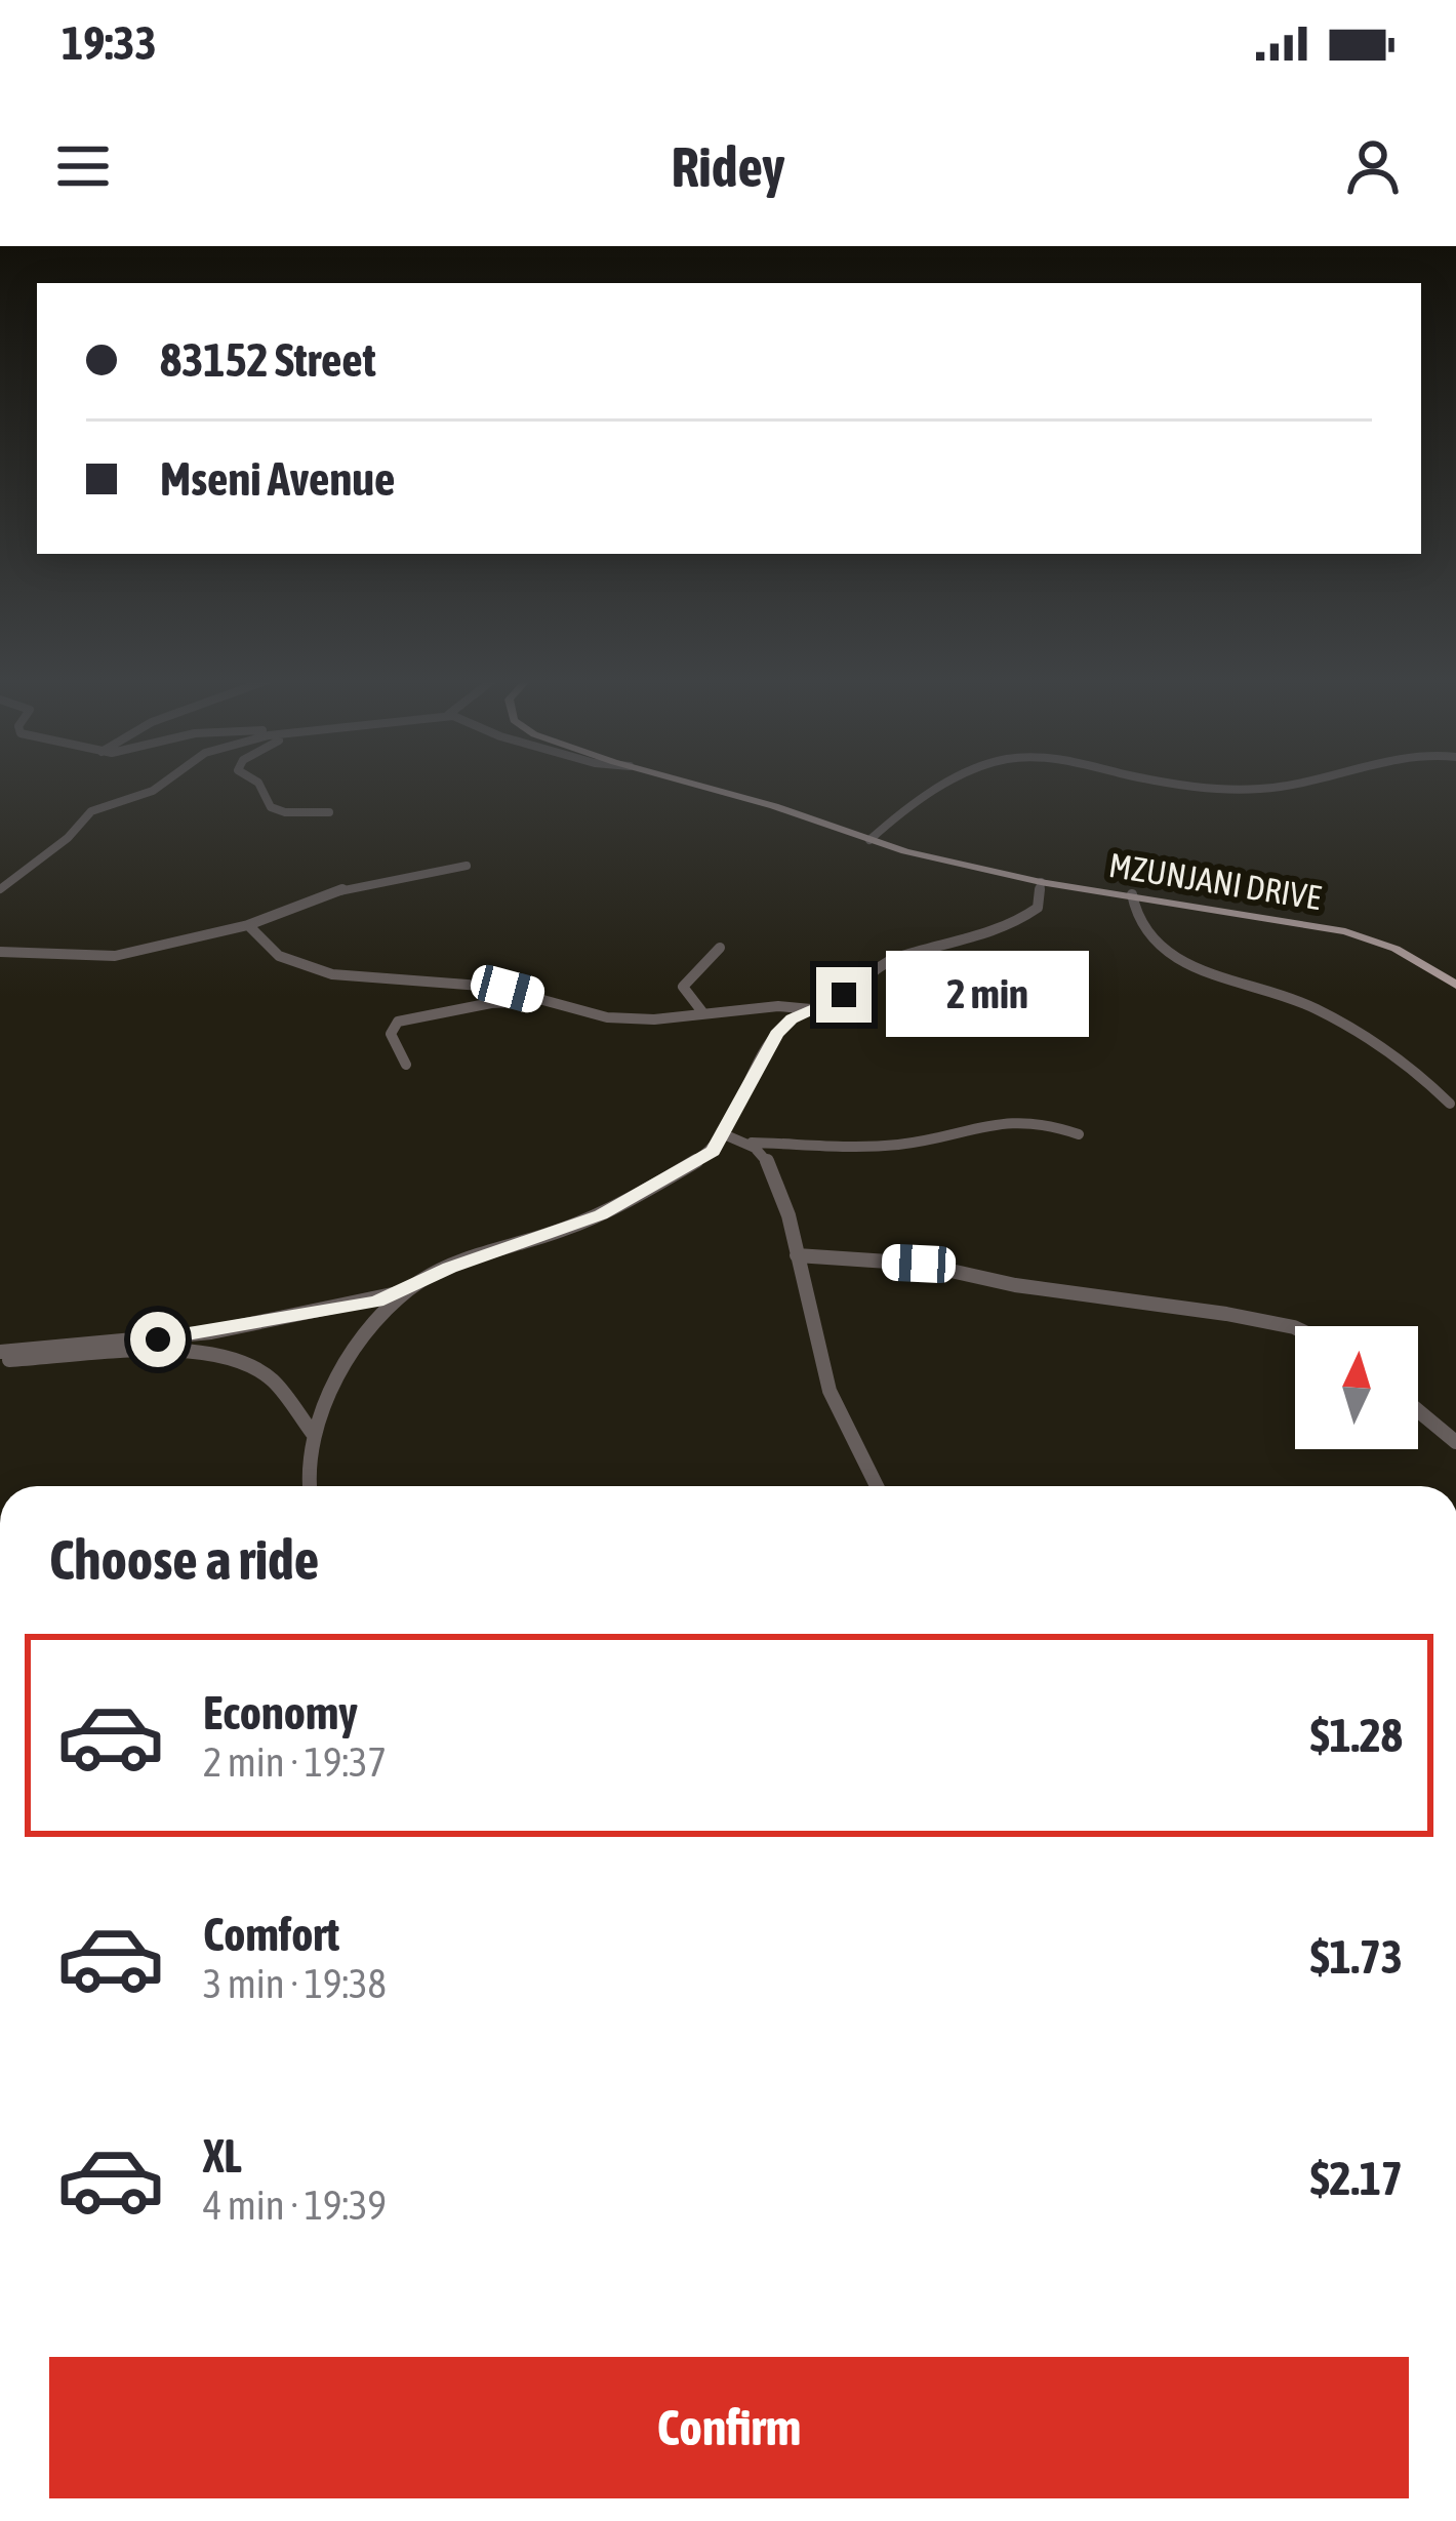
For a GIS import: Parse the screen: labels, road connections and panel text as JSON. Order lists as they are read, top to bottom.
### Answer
{
  "streets": {
    "main road": ["MZUNJANI DRIVE"]
  },
  "north": "top",
  "page": {
    "status": "19:33",
    "header": "Ridey",
    "banner": ["83152 Street", "Mseni Avenue"],
    "bubble": "2 min",
    "heading": "Choose a ride",
    "list": [
      {
        "name": "Economy",
        "note": "2 min · 19:37",
        "value": "$1.28"
      },
      {
        "name": "Comfort",
        "note": "3 min · 19:38",
        "value": "$1.73"
      },
      {
        "name": "XL",
        "note": "4 min · 19:39",
        "value": "$2.17"
      }
    ],
    "buttons": "Confirm"
  }
}
